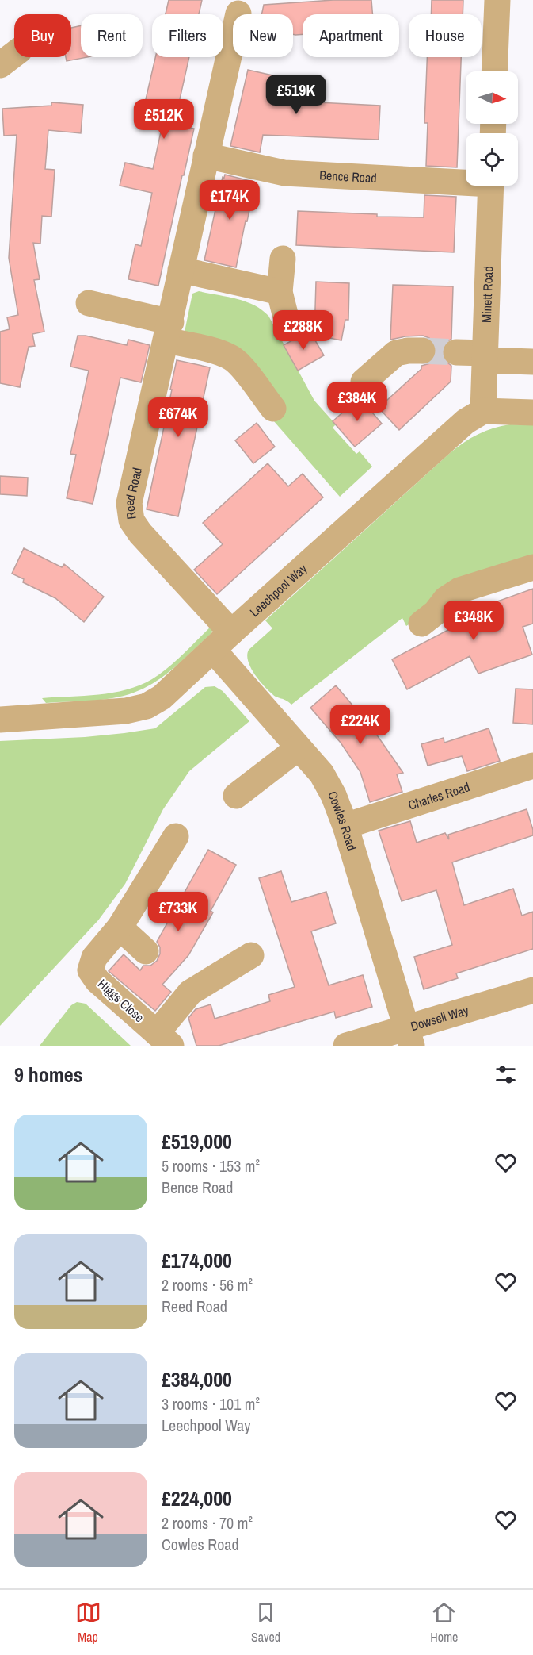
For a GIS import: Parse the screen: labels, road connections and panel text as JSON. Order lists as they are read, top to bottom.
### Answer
{
  "streets": {
    "street": [
      "Bence Road",
      "Minett Road",
      "Reed Road",
      "Leechpool Way",
      "Charles Road",
      "Cowles Road",
      "Higgs Close",
      "Dowsell Way"
    ]
  },
  "crossings": [
    ["Bence Road", "Reed Road"],
    ["Minett Road", "Leechpool Way"],
    ["Reed Road", "Leechpool Way"],
    ["Reed Road", "Cowles Road"],
    ["Leechpool Way", "Cowles Road"],
    ["Charles Road", "Cowles Road"],
    ["Cowles Road", "Dowsell Way"]
  ],
  "north": "right",
  "page": {
    "chip": [
      "Buy",
      "Rent",
      "Filters",
      "New",
      "Apartment",
      "House"
    ],
    "price": [
      "£519K",
      "£512K",
      "£174K",
      "£288K",
      "£384K",
      "£674K",
      "£348K",
      "£224K",
      "£733K"
    ],
    "heading": "9 homes",
    "list": [
      {
        "name": "£519,000",
        "note": "5 rooms · 153 m² · Bence Road"
      },
      {
        "name": "£174,000",
        "note": "2 rooms · 56 m² · Reed Road"
      },
      {
        "name": "£384,000",
        "note": "3 rooms · 101 m² · Leechpool Way"
      },
      {
        "name": "£224,000",
        "note": "2 rooms · 70 m² · Cowles Road"
      }
    ],
    "tabs": ["Map", "Saved", "Home"]
  }
}
